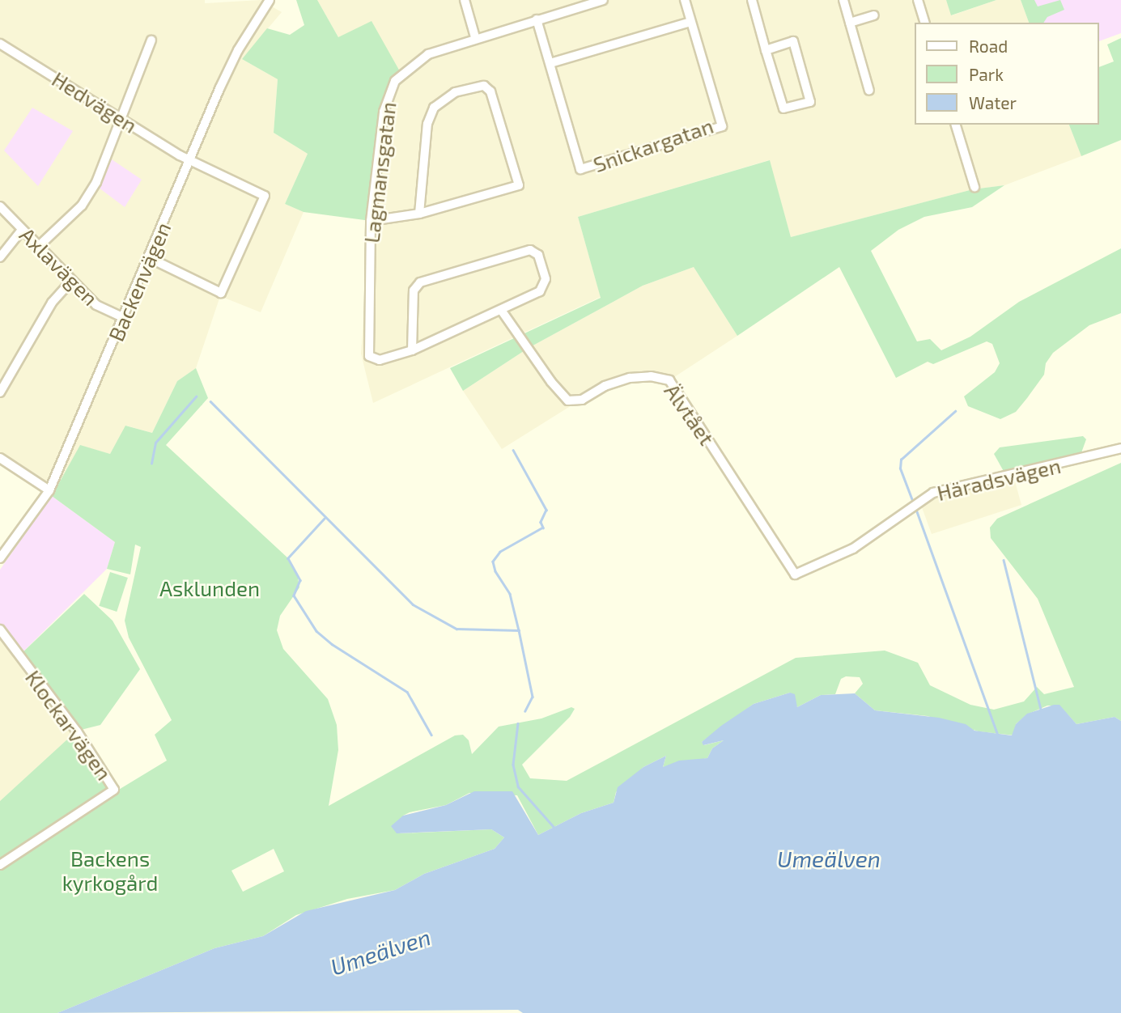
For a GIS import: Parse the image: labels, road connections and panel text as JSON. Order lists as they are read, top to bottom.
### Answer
{
  "streets": {
    "street": [
      "Hedvägen",
      "Snickargatan",
      "Lagmansgatan",
      "Axlavägen",
      "Backenvägen",
      "Älvtået",
      "Häradsvägen",
      "Klockarvägen"
    ]
  },
  "crossings": [
    ["Hedvägen", "Backenvägen"],
    ["Snickargatan", "Lagmansgatan"],
    ["Axlavägen", "Backenvägen"],
    ["Älvtået", "Häradsvägen"]
  ],
  "water": ["Umeälven"],
  "parks": ["Asklunden", "Backens kyrkogård"],
  "legend": ["Road", "Park", "Water"]
}
